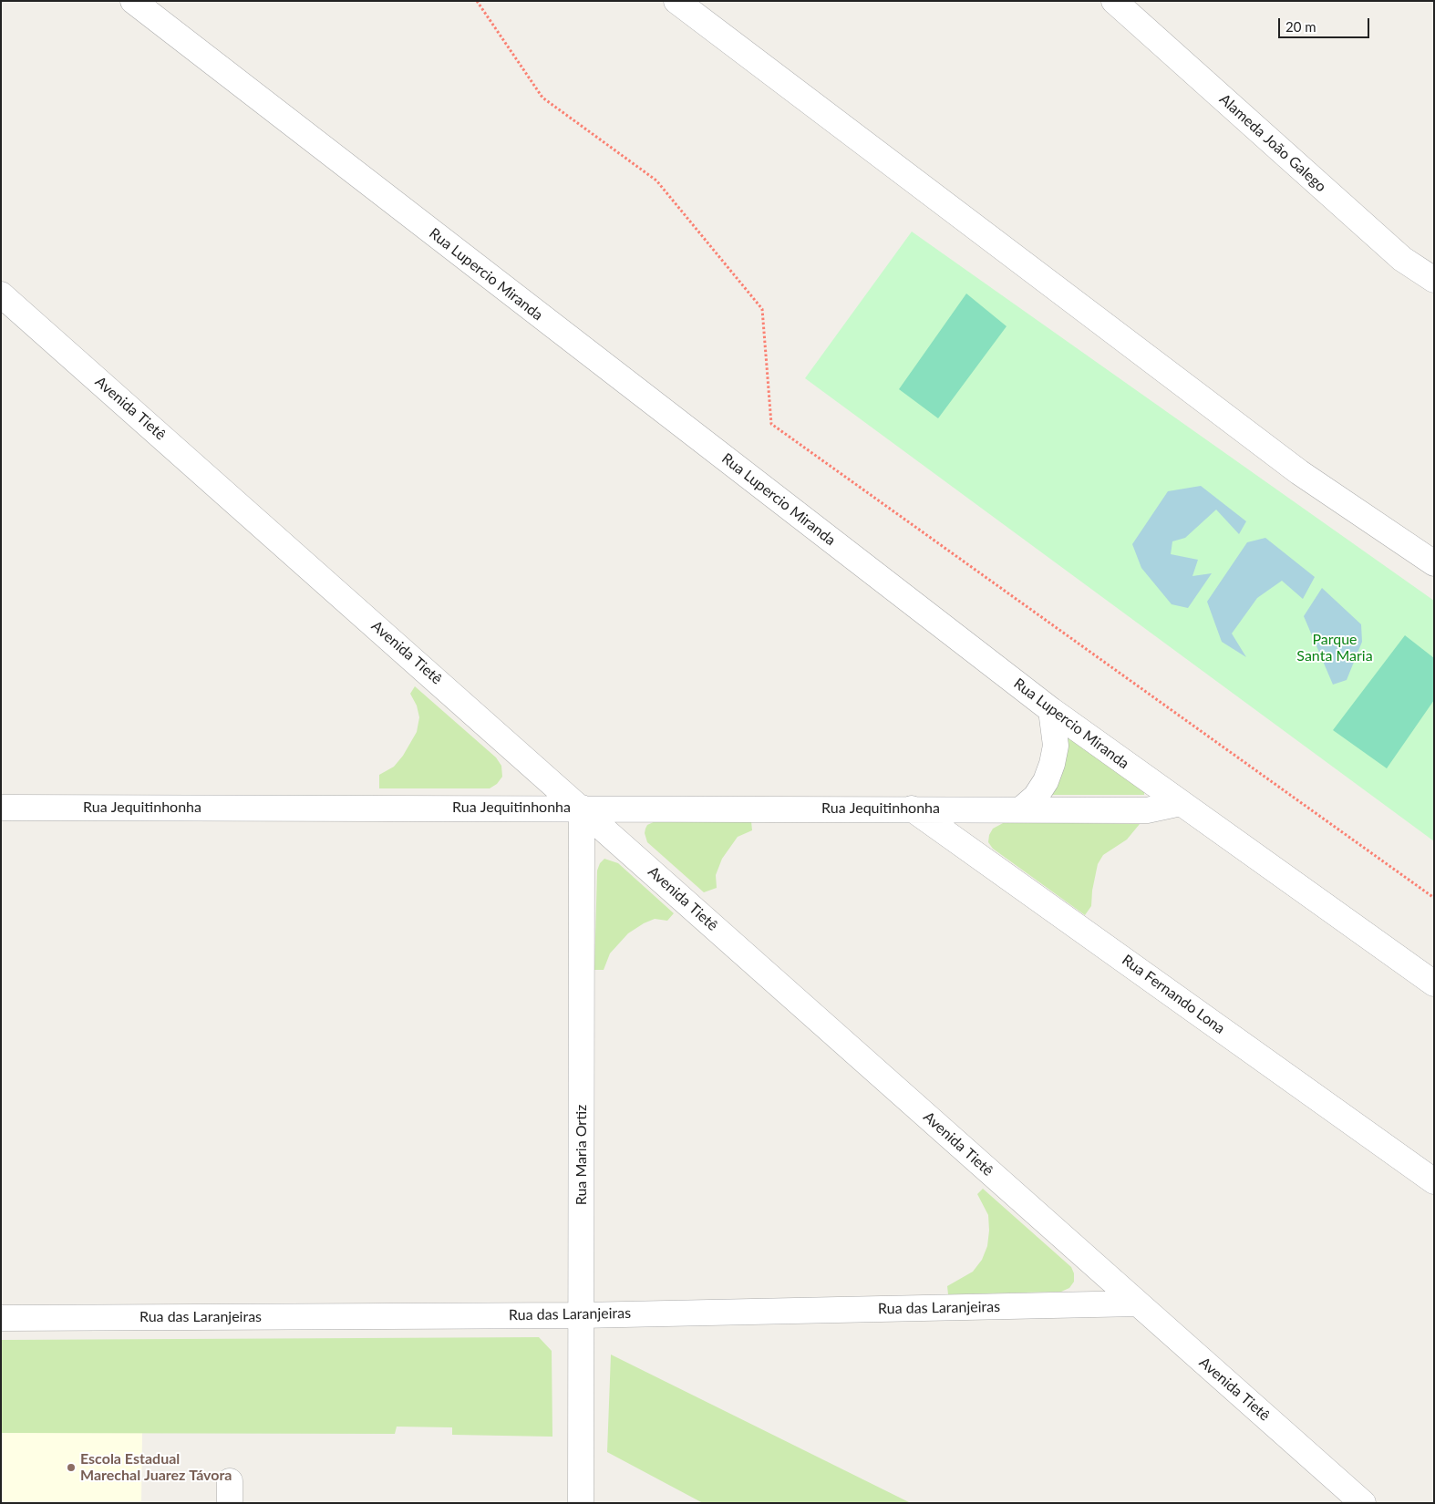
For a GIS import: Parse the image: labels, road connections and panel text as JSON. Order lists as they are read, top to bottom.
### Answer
{
  "streets": {
    "street": [
      "Alameda João Galego",
      "Rua Lupercio Miranda",
      "Avenida Tietê",
      "Rua Jequitinhonha",
      "Rua Fernando Lona",
      "Rua Maria Ortiz",
      "Rua das Laranjeiras"
    ]
  },
  "crossings": [
    ["Rua Lupercio Miranda", "Rua Jequitinhonha"],
    ["Avenida Tietê", "Rua Jequitinhonha"],
    ["Avenida Tietê", "Rua Maria Ortiz"],
    ["Avenida Tietê", "Rua das Laranjeiras"],
    ["Rua Jequitinhonha", "Rua Fernando Lona"],
    ["Rua Jequitinhonha", "Rua Maria Ortiz"],
    ["Rua Maria Ortiz", "Rua das Laranjeiras"]
  ],
  "parks": ["Parque Santa Maria"],
  "places": ["Escola Estadual Marechal Juarez Távora"],
  "scale_bar": "20 m"
}
